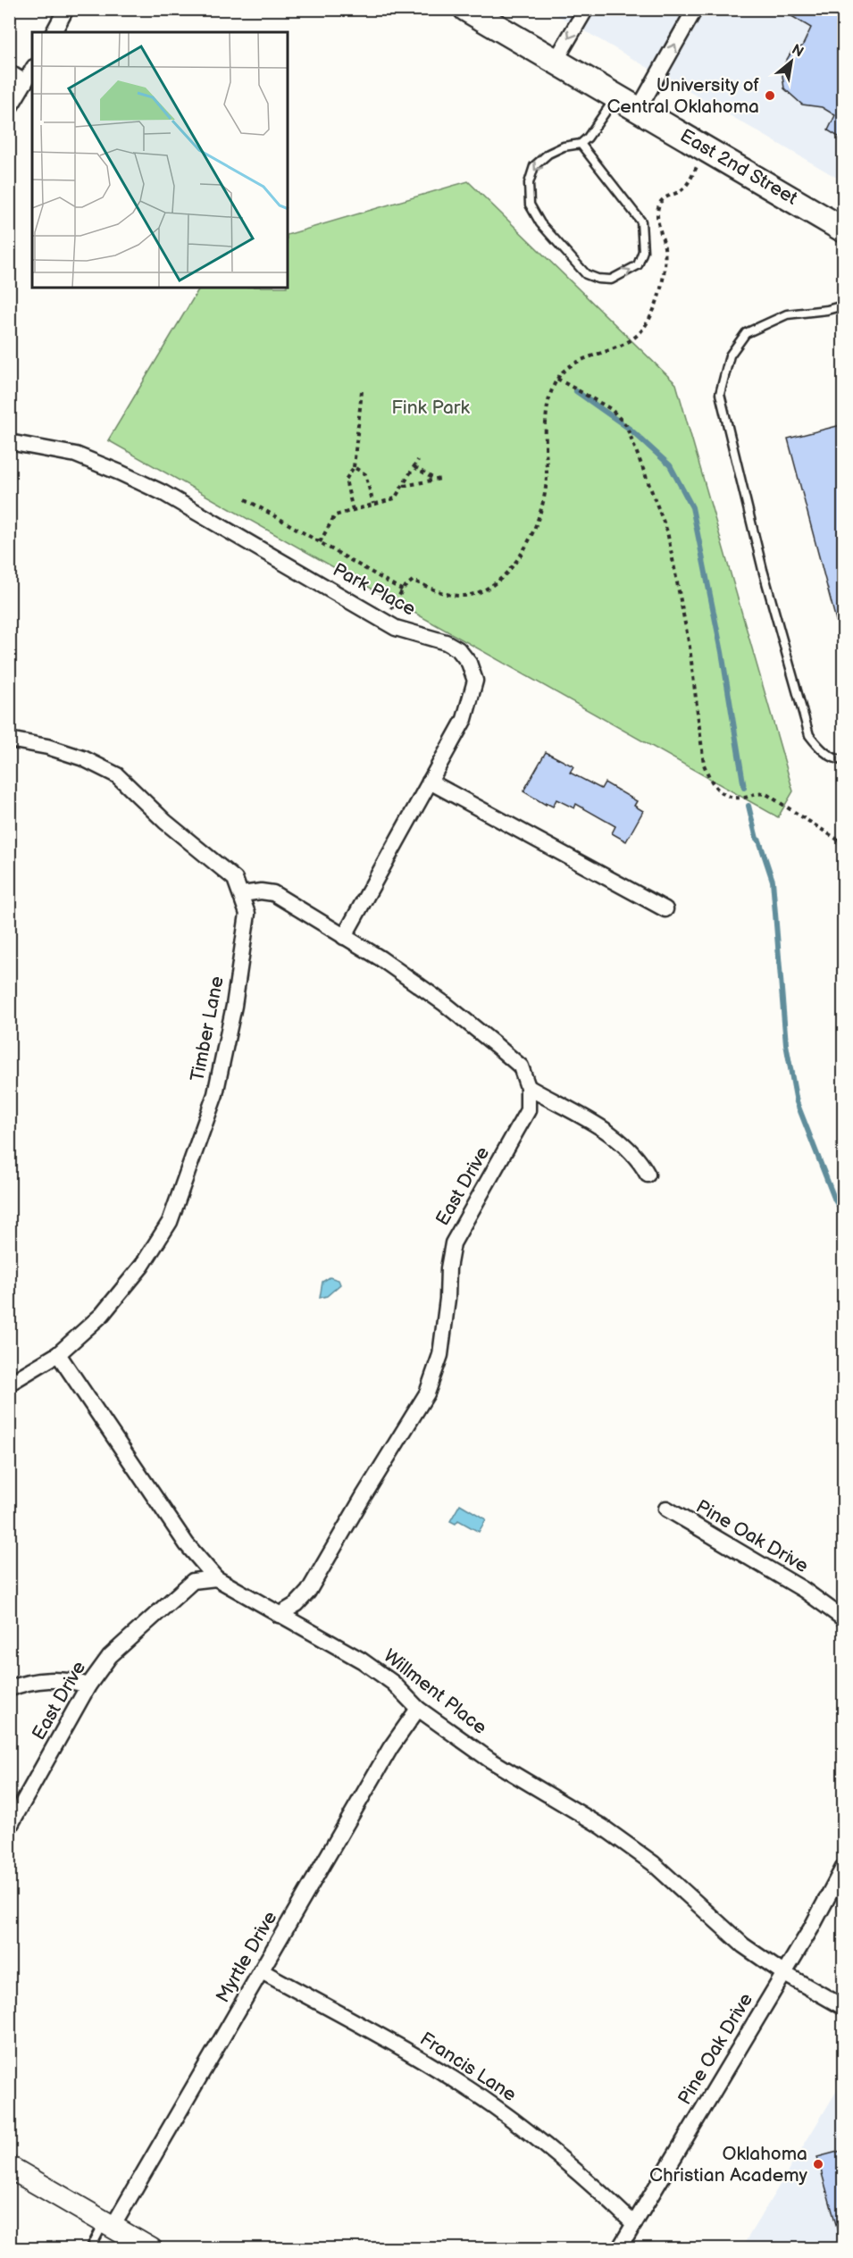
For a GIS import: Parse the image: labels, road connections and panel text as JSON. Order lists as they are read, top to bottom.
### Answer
{
  "streets": {
    "main road": ["East 2nd Street"],
    "street": [
      "Park Place",
      "Timber Lane",
      "East Drive",
      "Pine Oak Drive",
      "Willment Place",
      "Myrtle Drive",
      "Francis Lane"
    ]
  },
  "crossings": [
    ["Park Place", "East Drive"],
    ["Timber Lane", "East Drive"],
    ["Timber Lane", "Willment Place"],
    ["East Drive", "Willment Place"],
    ["Pine Oak Drive", "Willment Place"],
    ["Pine Oak Drive", "Francis Lane"],
    ["Willment Place", "Myrtle Drive"],
    ["Myrtle Drive", "Francis Lane"]
  ],
  "parks": ["Fink Park"],
  "places": ["University of Central Oklahoma", "Oklahoma Christian Academy"],
  "north": "top right"
}
